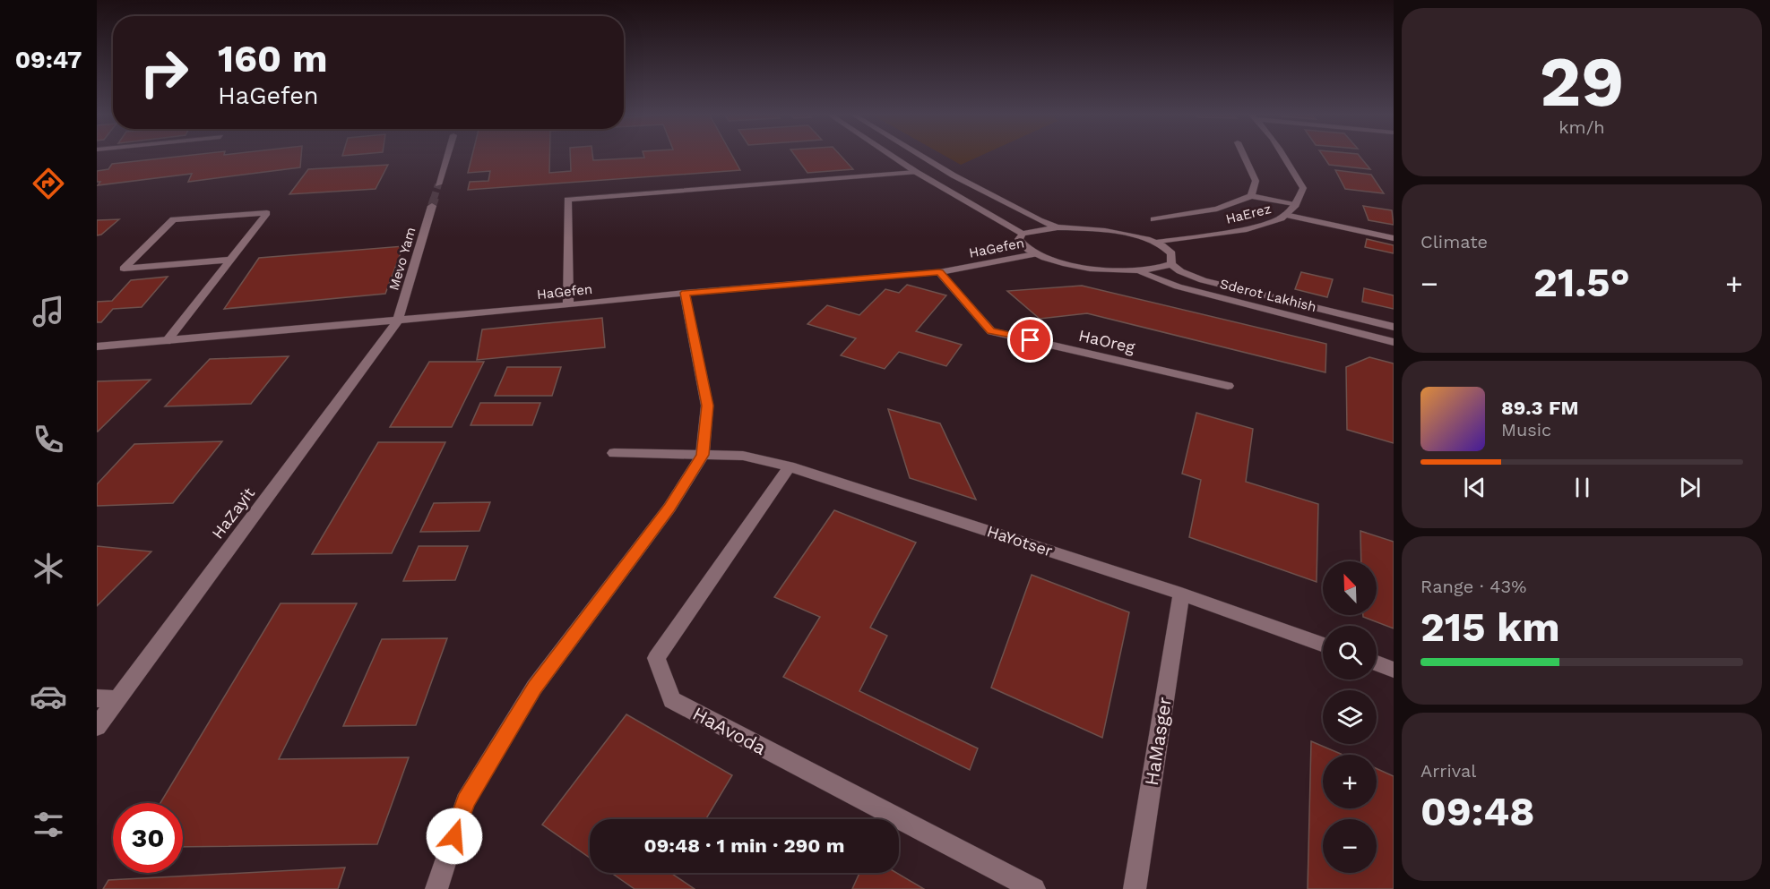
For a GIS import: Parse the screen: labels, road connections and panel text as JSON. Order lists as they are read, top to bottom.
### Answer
{
  "streets": {
    "street": [
      "HaErez",
      "HaGefen",
      "Mevo Yam",
      "Sderot Lakhish",
      "HaOreg",
      "HaZayit",
      "HaYotser",
      "HaAvoda",
      "HaMasger"
    ]
  },
  "crossings": [
    ["HaGefen", "Mevo Yam"],
    ["HaGefen", "HaOreg"],
    ["HaGefen", "HaZayit"],
    ["Mevo Yam", "HaZayit"],
    ["HaYotser", "HaAvoda"],
    ["HaYotser", "HaMasger"]
  ],
  "north": "top left",
  "page": {
    "tabs": "09:47",
    "tile": [
      ["29", "km/h"],
      "Climate",
      ["Range · 43%", "215 km"],
      ["Arrival", "09:48"]
    ],
    "turn": ["160 m", "HaGefen"],
    "heat": ["−", "21.5°", "+"],
    "song": ["89.3 FM", "Music"],
    "map_buttons": ["+", "−"],
    "limit": "30",
    "trip": "09:48 · 1 min · 290 m"
  }
}
